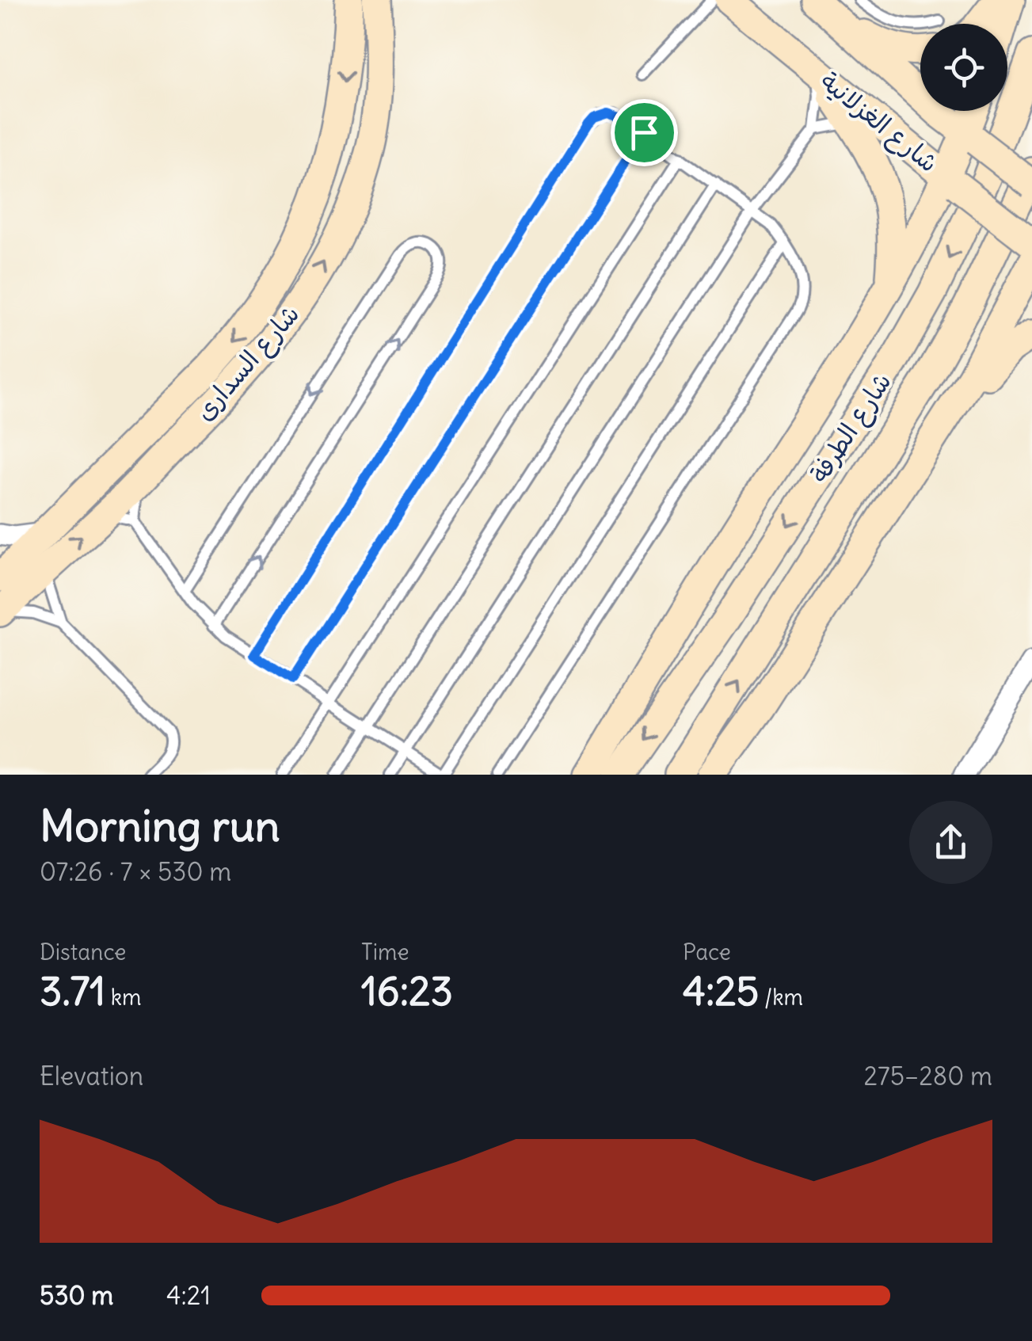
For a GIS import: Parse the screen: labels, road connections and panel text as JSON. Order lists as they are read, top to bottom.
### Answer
{
  "streets": {
    "main road": ["شارع الغزلانية", "شارع السدارى", "شارع الطرفة"]
  },
  "page": {
    "heading": ["Morning run", "07:26 · 7 × 530 m"],
    "stats": [
      ["Distance", "3.71 km"],
      ["Time", "16:23"],
      ["Pace", "4:25 /km"]
    ],
    "chart": ["Elevation", "275–280 m"],
    "list": [
      {
        "name": "530 m",
        "note": "4:21"
      }
    ]
  }
}
